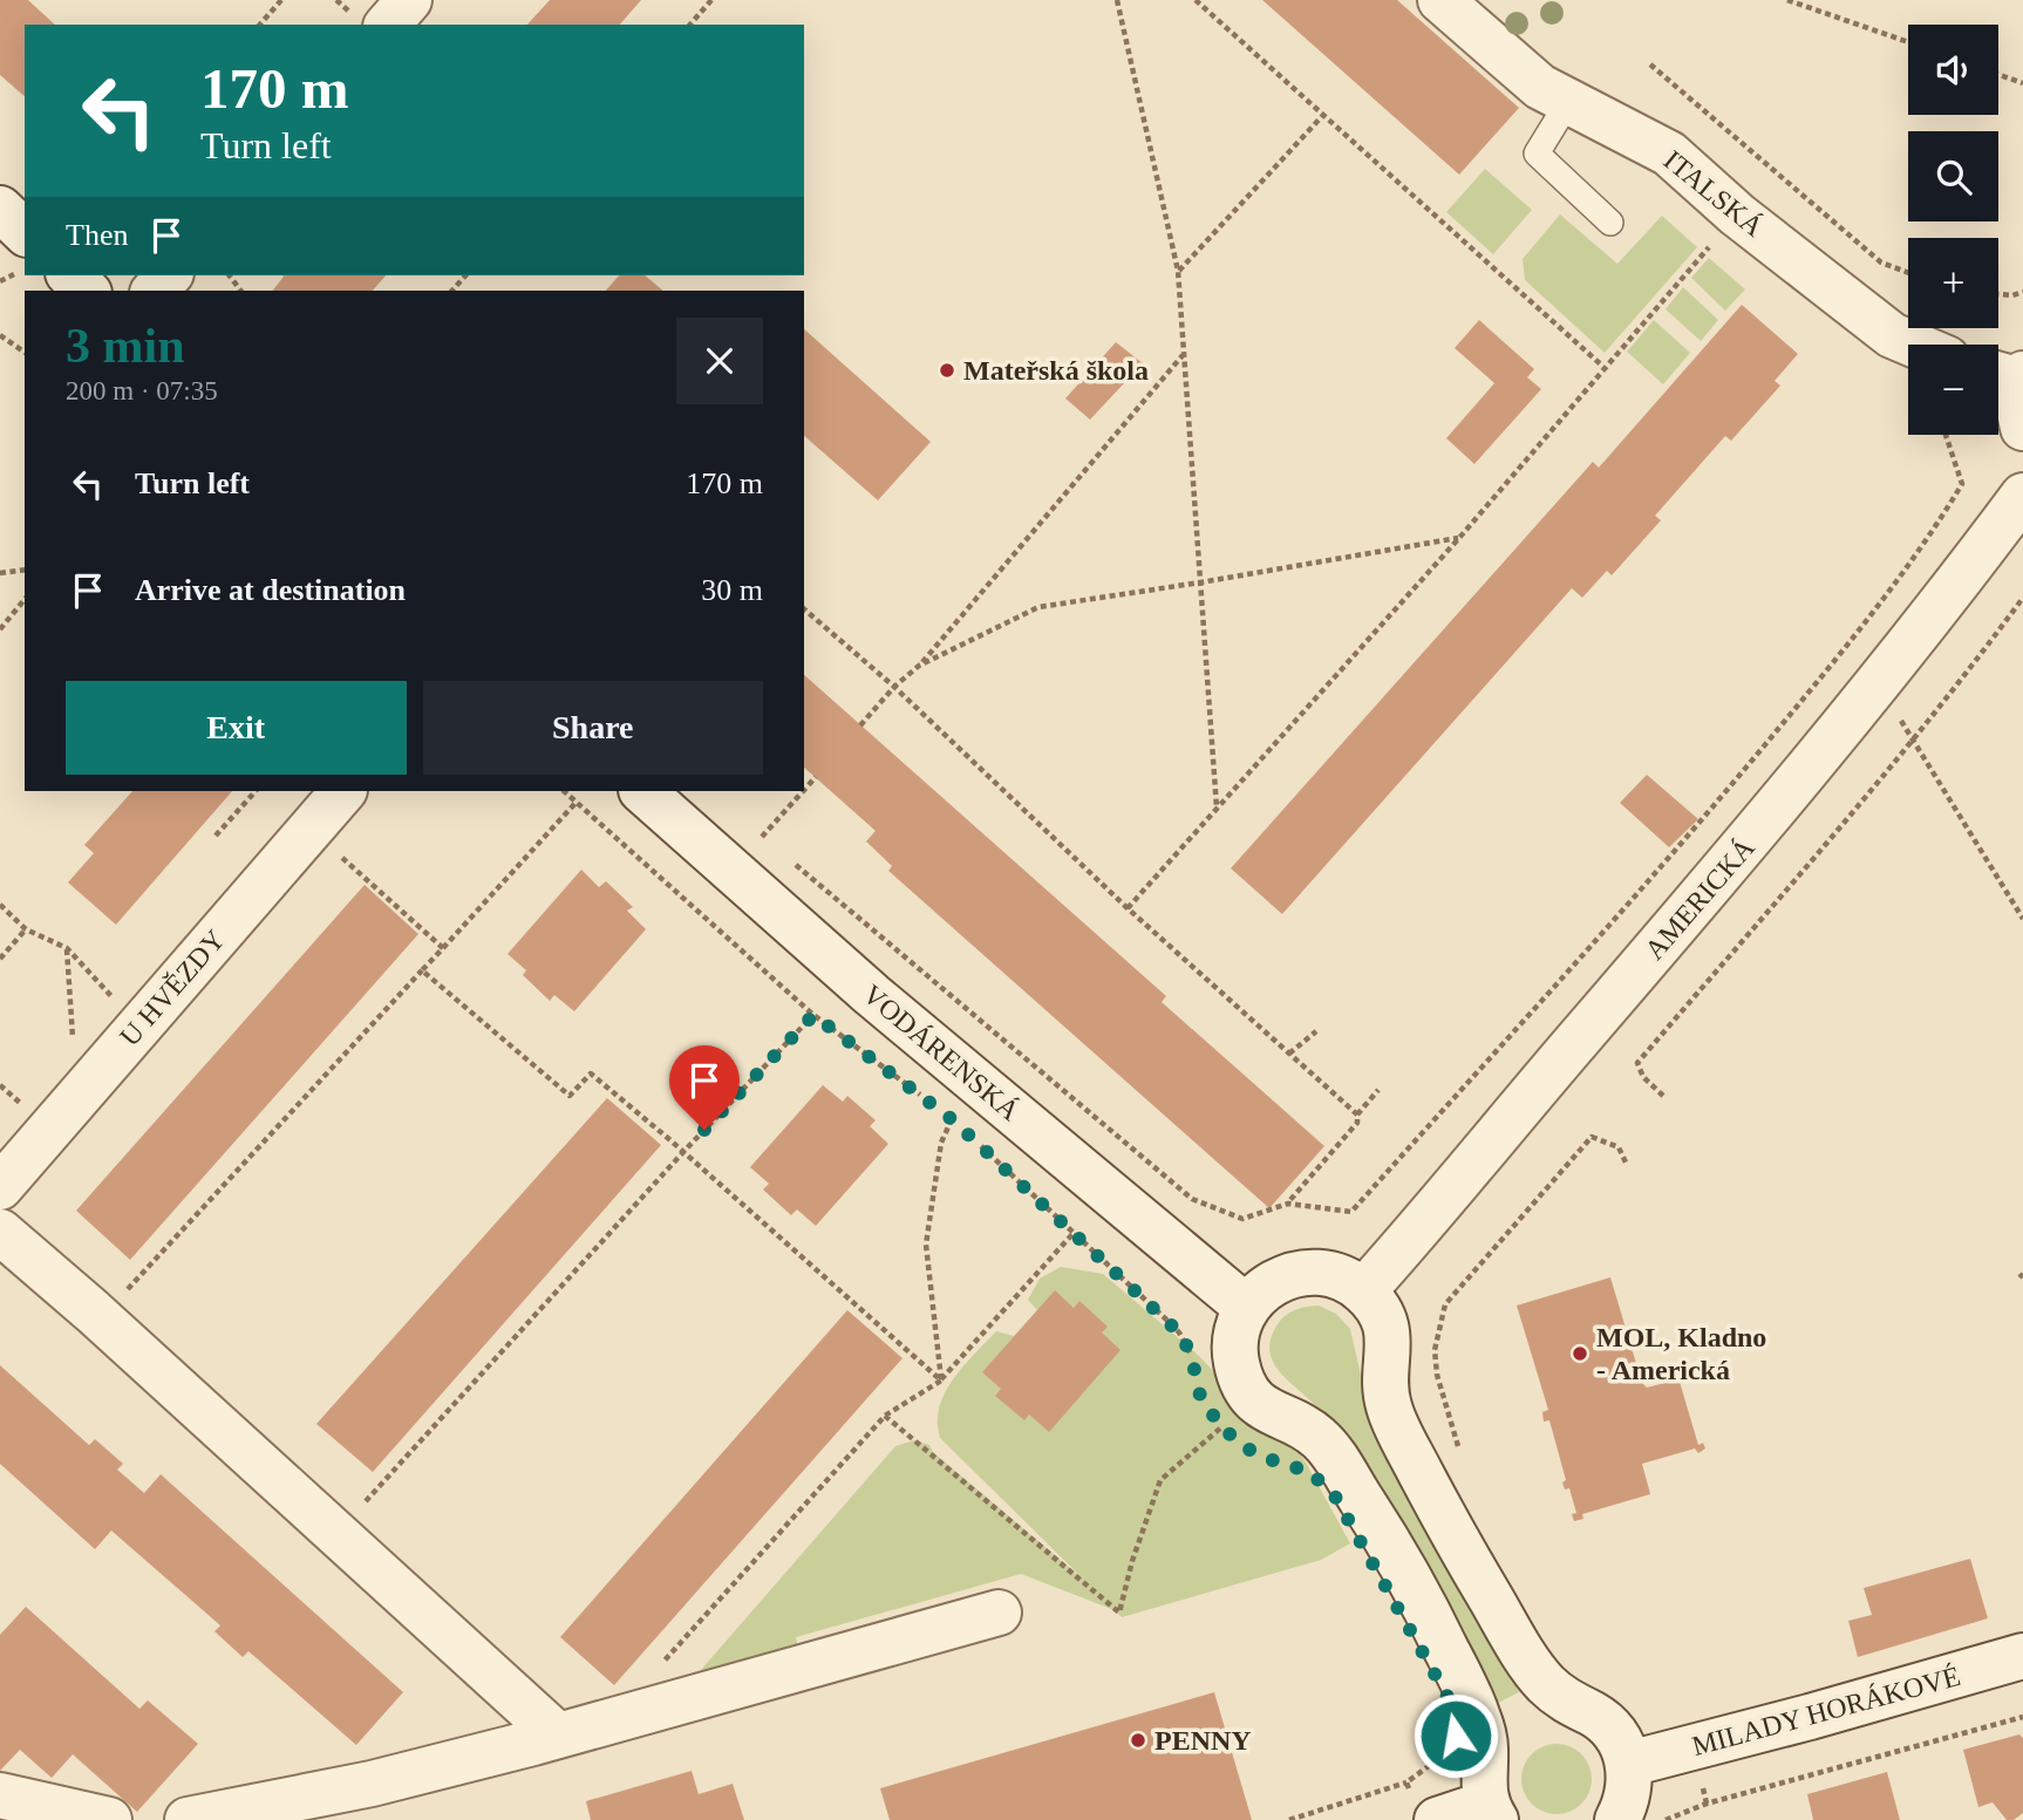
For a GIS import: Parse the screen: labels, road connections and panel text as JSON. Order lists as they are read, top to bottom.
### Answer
{
  "streets": {
    "street": [
      "ITALSKÁ",
      "AMERICKÁ",
      "U HVĚZDY",
      "VODÁRENSKÁ",
      "MILADY HORÁKOVÉ"
    ]
  },
  "places": ["Mateřská škola", "MOL, Kladno - Americká", "PENNY"],
  "page": {
    "map_buttons": ["+", "−"],
    "turn": ["170 m", "Turn left"],
    "then": "Then",
    "heading": ["3 min", "200 m · 07:35"],
    "list": [
      {
        "name": "Turn left",
        "value": "170 m"
      },
      {
        "name": "Arrive at destination",
        "value": "30 m"
      }
    ],
    "buttons": ["Exit", "Share"]
  }
}
